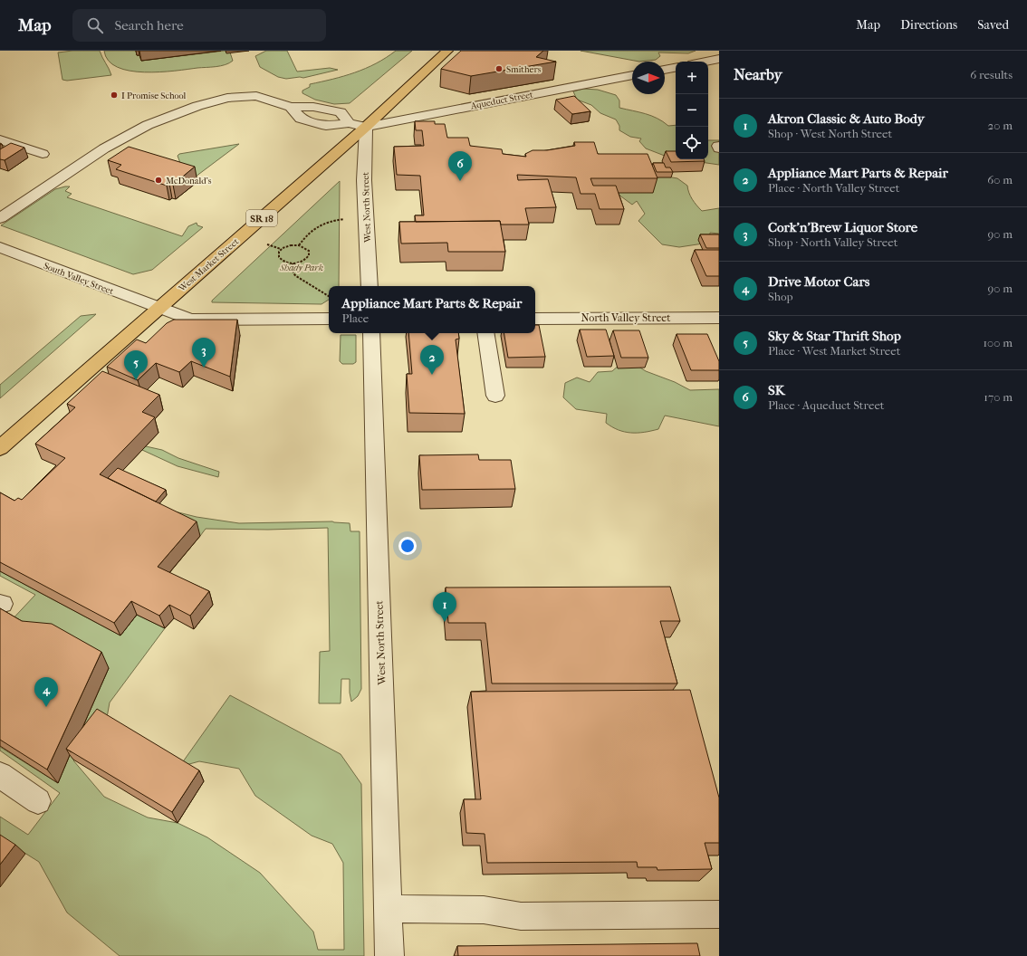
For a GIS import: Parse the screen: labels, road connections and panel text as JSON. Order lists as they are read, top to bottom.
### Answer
{
  "streets": {
    "main road": ["SR 18", "West Market Street"],
    "street": [
      "Aqueduct Street",
      "West North Street",
      "South Valley Street",
      "North Valley Street"
    ]
  },
  "crossings": [
    ["Aqueduct Street", "West North Street"],
    ["Aqueduct Street", "West Market Street"],
    ["West North Street", "West Market Street"],
    ["West Market Street", "South Valley Street"]
  ],
  "parks": ["Shady Park"],
  "places": ["Smithers", "I Promise School", "McDonald's"],
  "north": "right",
  "page": {
    "header": "Map",
    "search": "Search here",
    "nav": ["Map", "Directions", "Saved"],
    "heading": ["Nearby", "6 results"],
    "map_buttons": ["+", "−"],
    "list": [
      {
        "mark": "1",
        "name": "Akron Classic & Auto Body",
        "note": "Shop · West North Street",
        "value": "20 m"
      },
      {
        "mark": "2",
        "name": "Appliance Mart Parts & Repair",
        "note": "Place · North Valley Street",
        "value": "60 m"
      },
      {
        "mark": "3",
        "name": "Cork'n'Brew Liquor Store",
        "note": "Shop · North Valley Street",
        "value": "90 m"
      },
      {
        "mark": "4",
        "name": "Drive Motor Cars",
        "note": "Shop",
        "value": "90 m"
      },
      {
        "mark": "5",
        "name": "Sky & Star Thrift Shop",
        "note": "Place · West Market Street",
        "value": "100 m"
      },
      {
        "mark": "6",
        "name": "SK",
        "note": "Place · Aqueduct Street",
        "value": "170 m"
      }
    ],
    "pins": [
      "6",
      "3",
      "2",
      "5",
      "1",
      "4"
    ],
    "popup": ["Appliance Mart Parts & Repair", "Place"]
  }
}
